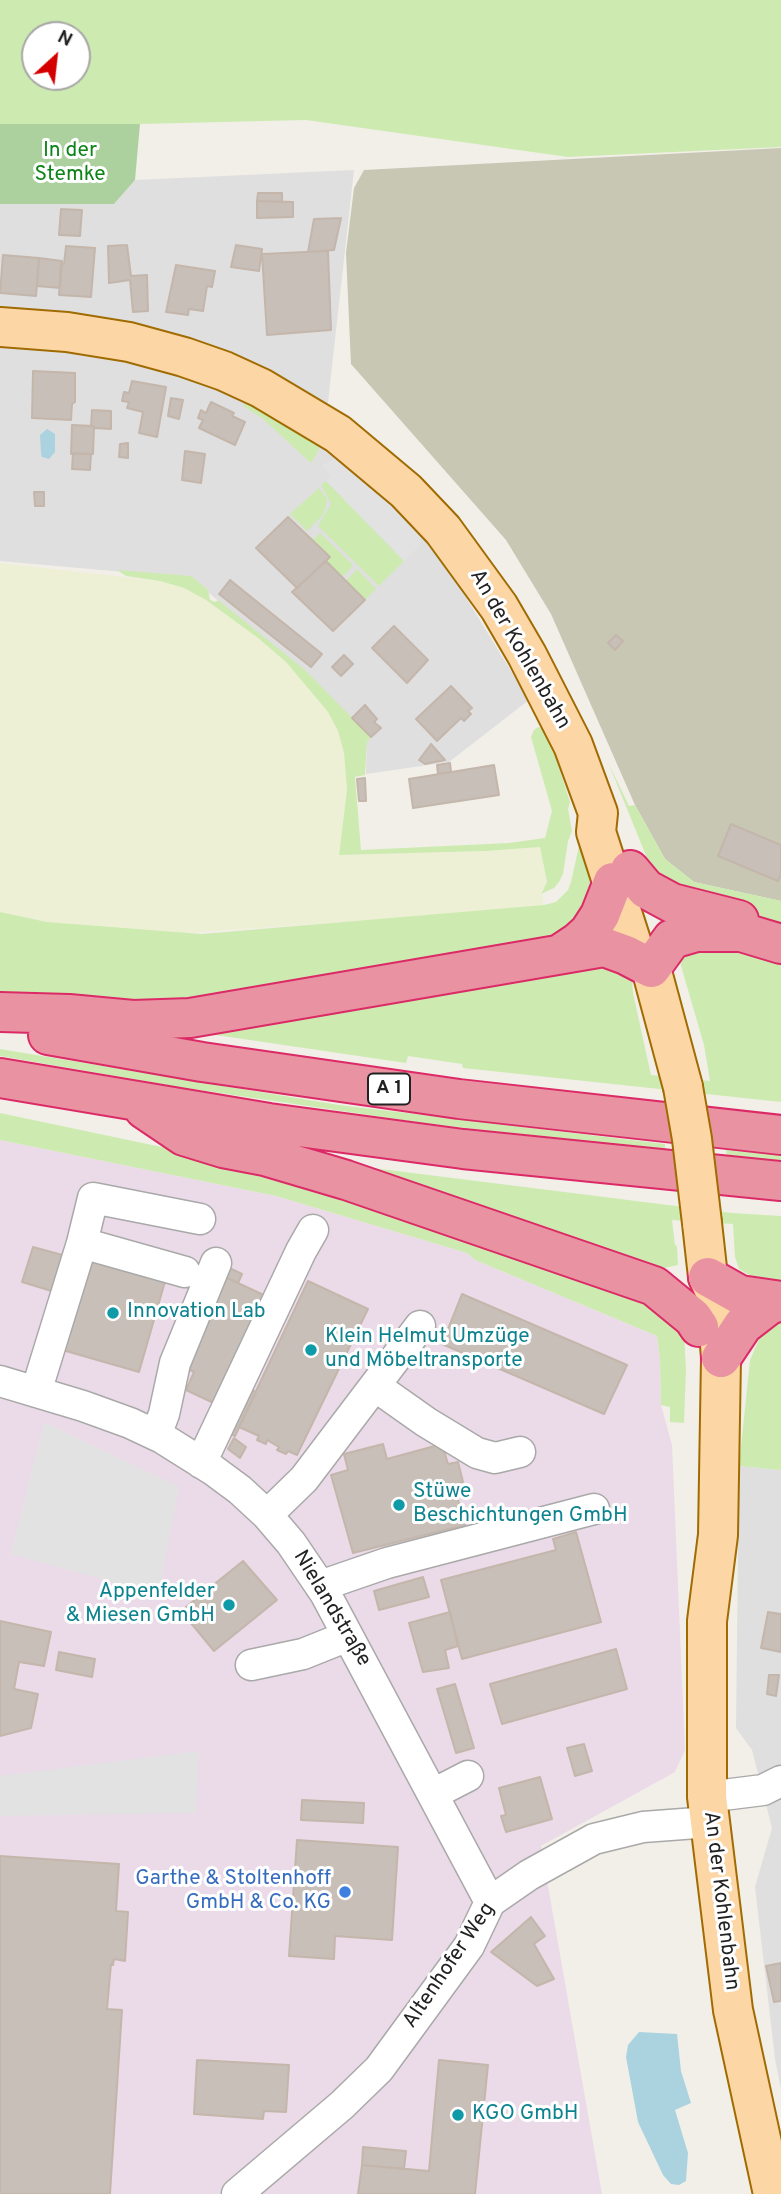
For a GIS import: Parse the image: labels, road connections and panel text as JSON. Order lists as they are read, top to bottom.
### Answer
{
  "streets": {
    "highway": ["A 1"],
    "main road": ["An der Kohlenbahn"],
    "street": ["Nielandstraße", "Altenhofer Weg"]
  },
  "crossings": [
    ["An der Kohlenbahn", "Altenhofer Weg"],
    ["Nielandstraße", "Altenhofer Weg"]
  ],
  "parks": ["In der Stemke"],
  "places": [
    "Innovation Lab",
    "Klein Helmut Umzüge und Möbeltransporte",
    "Stüwe Beschichtungen GmbH",
    "Appenfelder & Miesen GmbH",
    "Garthe & Stoltenhoff GmbH & Co. KG",
    "KGO GmbH"
  ],
  "north": "top right"
}
